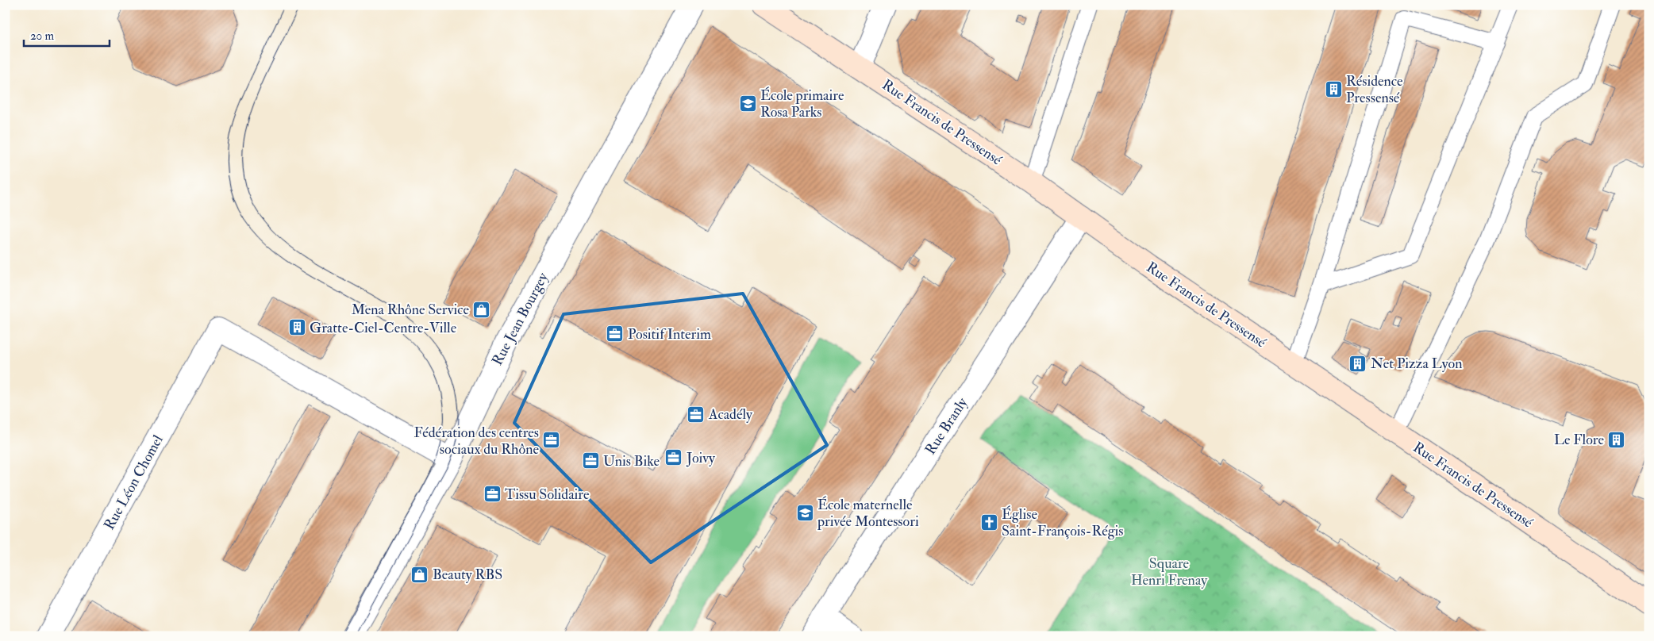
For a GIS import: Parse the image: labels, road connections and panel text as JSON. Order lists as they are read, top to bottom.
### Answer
{
  "streets": {
    "street": [
      "Rue Francis de Pressensé",
      "Rue Jean Bourgey",
      "Rue Branly",
      "Rue Léon Chomel"
    ]
  },
  "crossings": [
    ["Rue Francis de Pressensé", "Rue Branly"],
    ["Rue Jean Bourgey", "Rue Léon Chomel"]
  ],
  "parks": ["Square Henri Frenay"],
  "places": {
    "building": [
      "Résidence Pressensé",
      "Gratte-Ciel-Centre-Ville",
      "Net Pizza Lyon",
      "Le Flore"
    ],
    "school or university": ["École primaire Rosa Parks", "École maternelle privée Montessori"],
    "shop": ["Mena Rhône Service", "Beauty RBS"],
    "office": [
      "Positif Interim",
      "Acadély",
      "Fédération des centres sociaux du Rhône",
      "Joivy",
      "Unis Bike",
      "Tissu Solidaire"
    ],
    "church": ["Église Saint-François-Régis"]
  },
  "scale_bar": "20 m"
}
